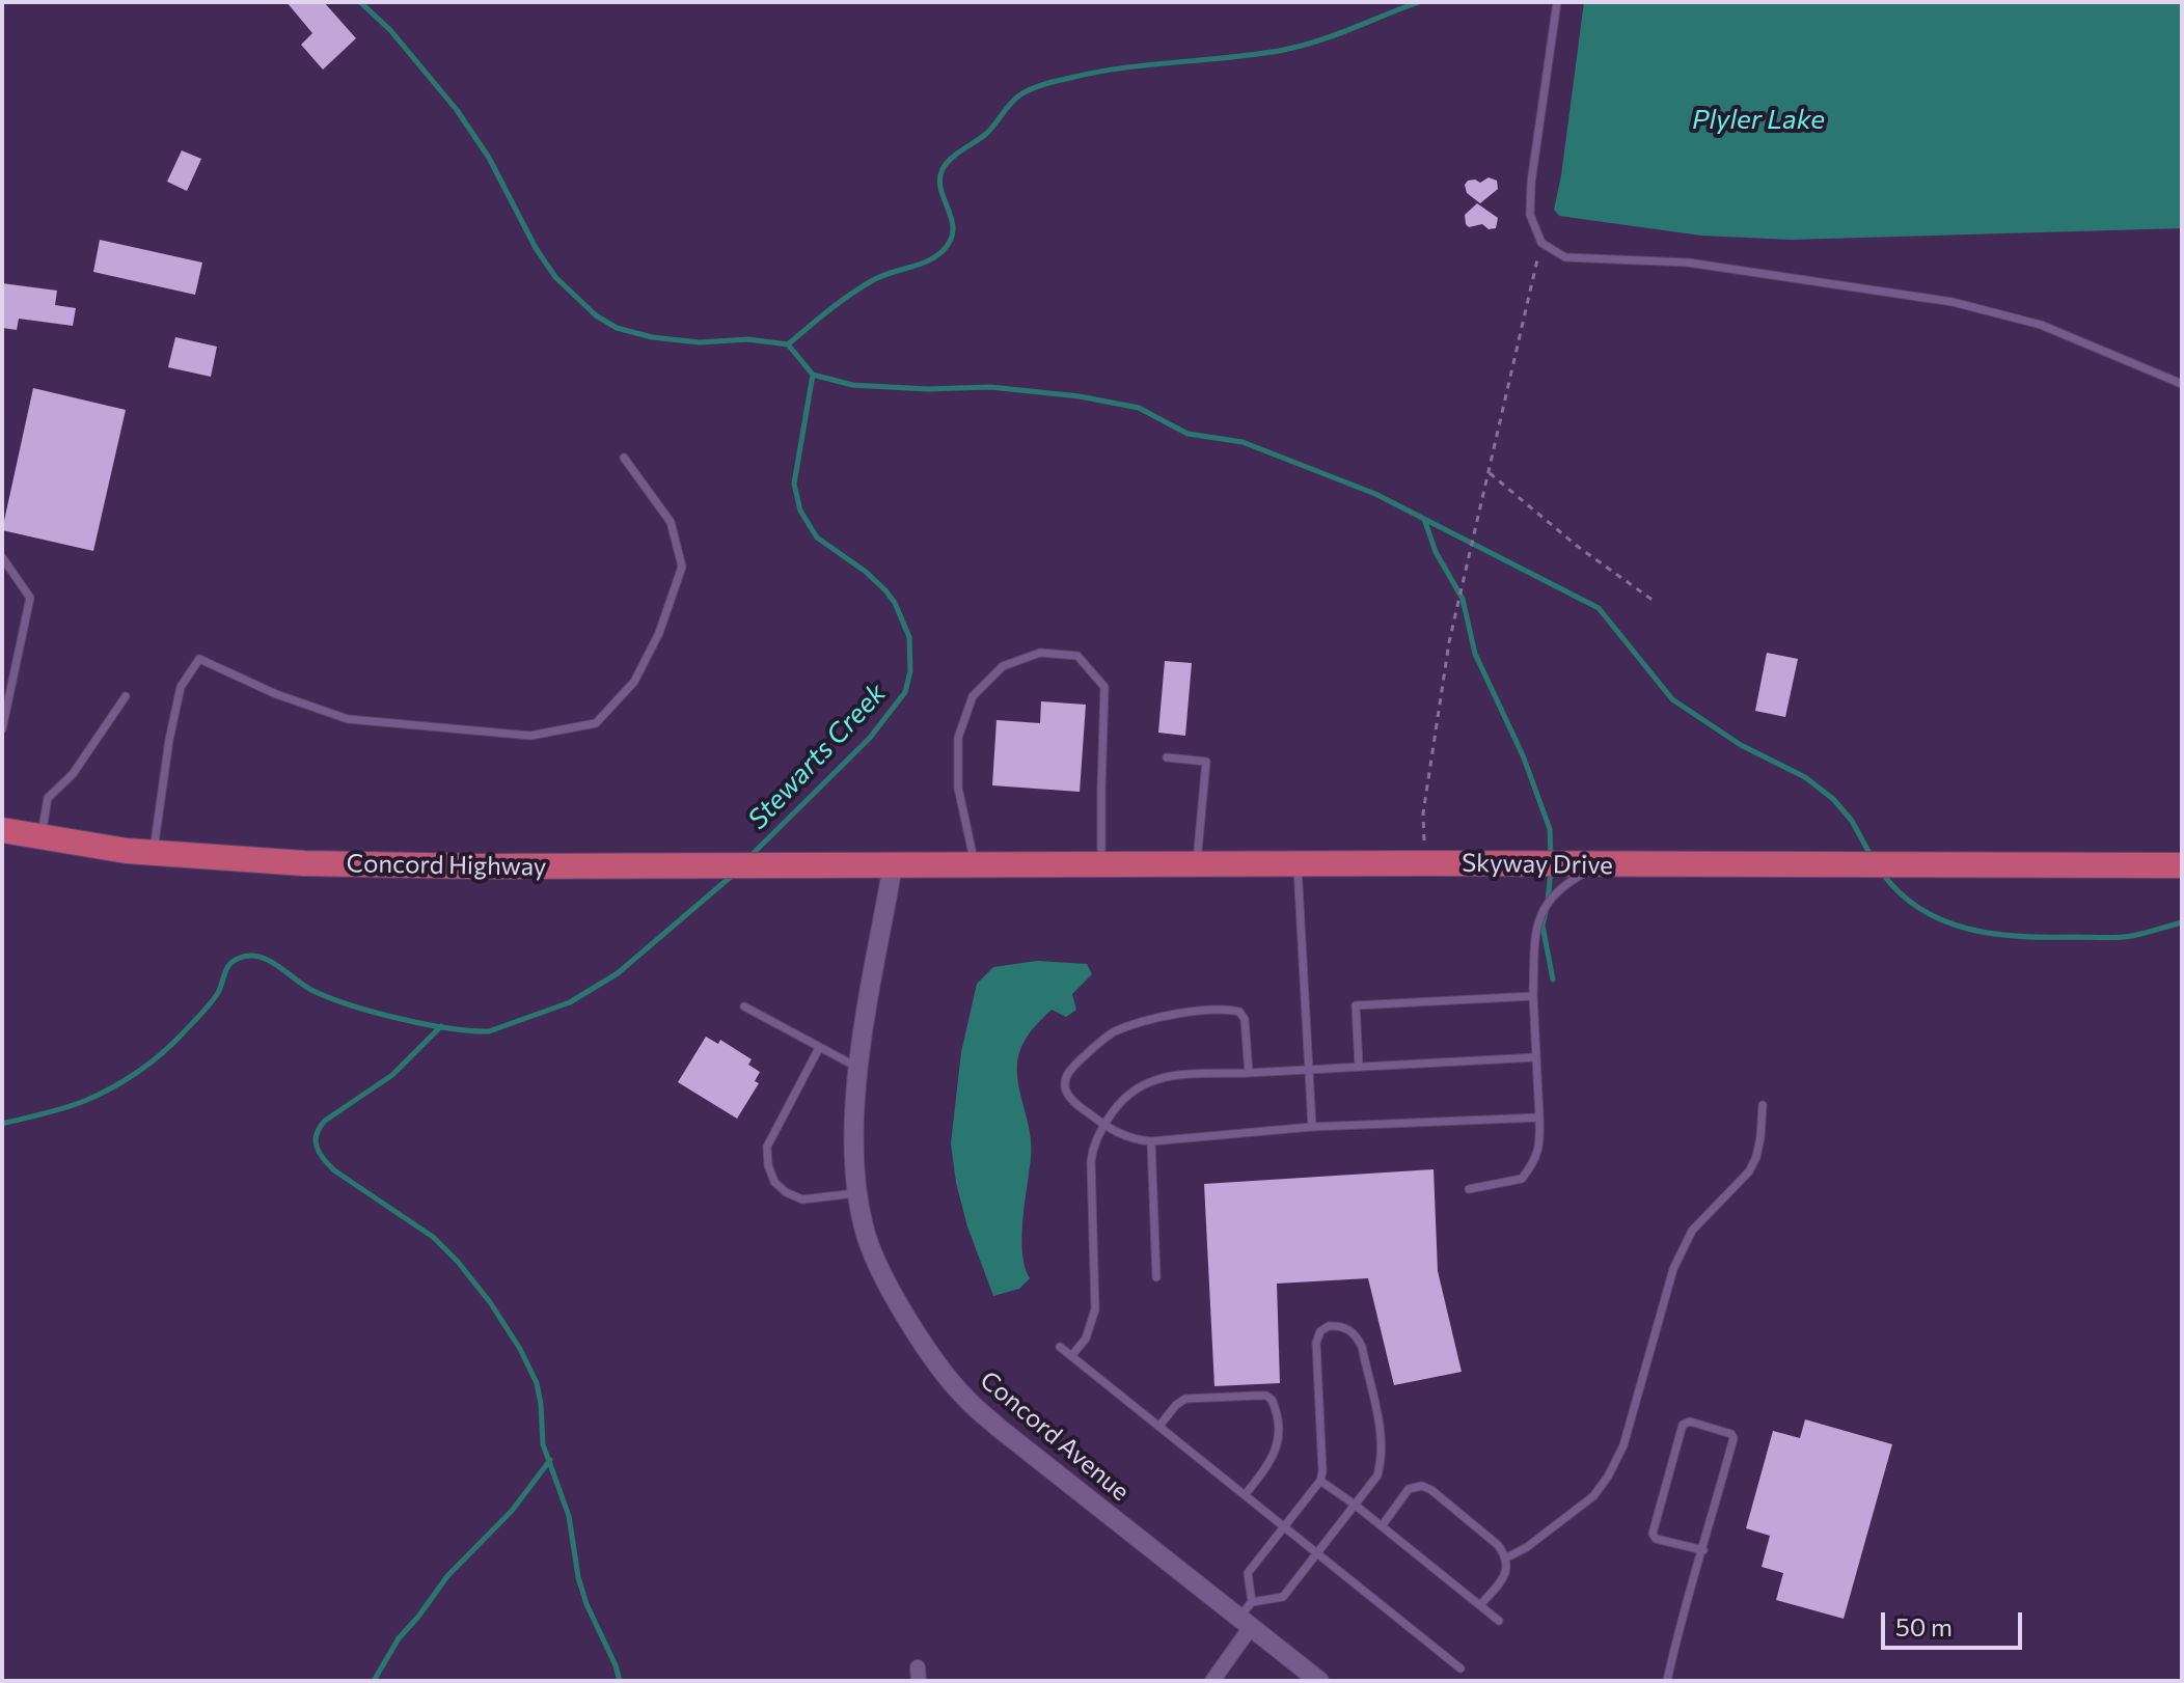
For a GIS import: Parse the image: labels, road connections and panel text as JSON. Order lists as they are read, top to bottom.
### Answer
{
  "streets": {
    "highway": ["Skyway Drive", "Concord Highway"],
    "street": ["Concord Avenue"]
  },
  "crossings": [
    ["Skyway Drive", "Concord Highway"],
    ["Skyway Drive", "Concord Avenue"],
    ["Concord Highway", "Concord Avenue"]
  ],
  "water": ["Plyler Lake", "Stewarts Creek"],
  "scale_bar": "50 m"
}
